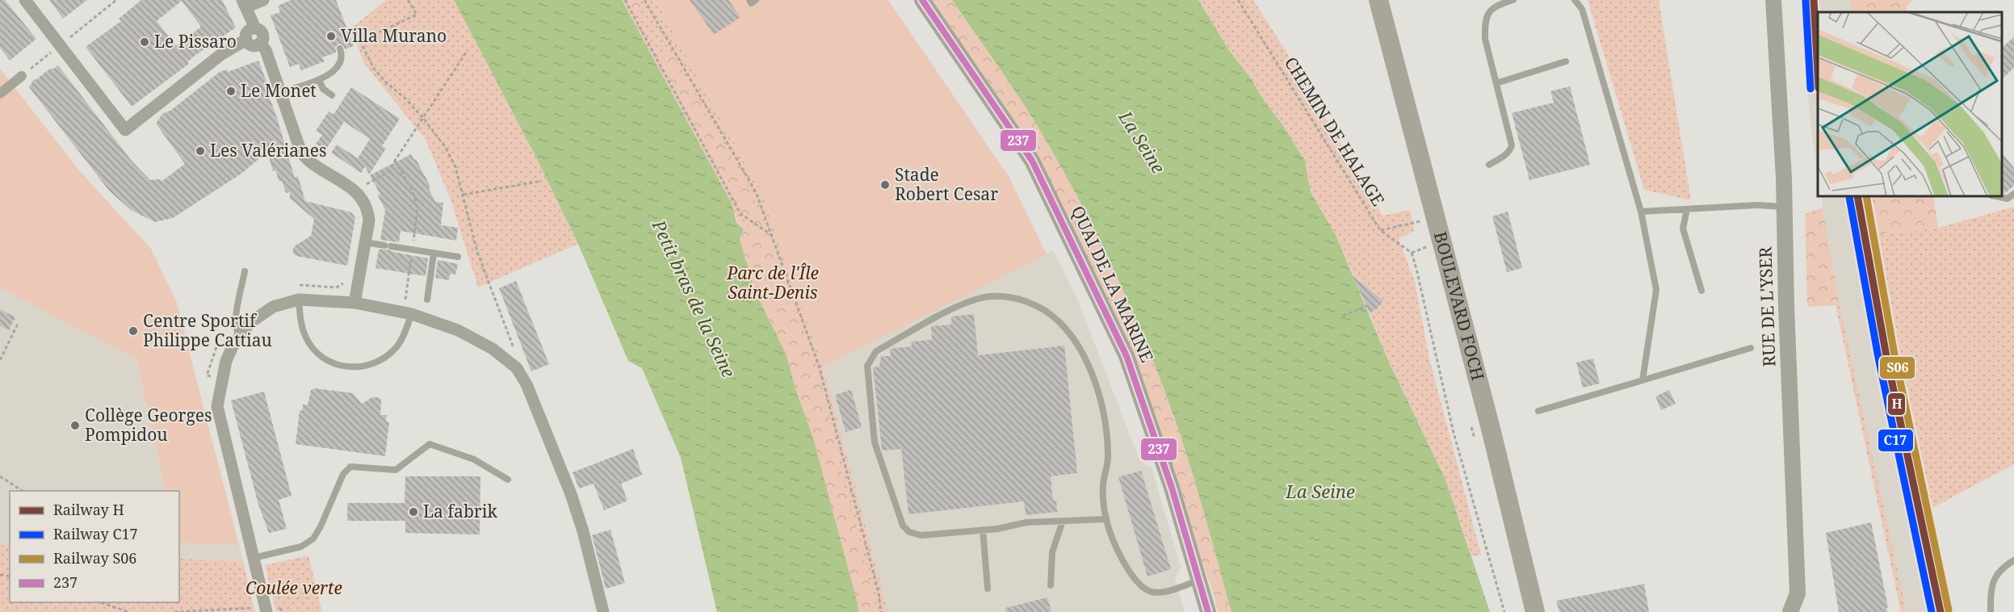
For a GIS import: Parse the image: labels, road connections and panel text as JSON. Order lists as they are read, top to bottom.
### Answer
{
  "streets": {
    "main road": ["BOULEVARD FOCH"],
    "street": ["QUAI DE LA MARINE", "RUE DE L'YSER"],
    "path": ["CHEMIN DE HALAGE"]
  },
  "water": ["La Seine", "Petit bras de la Seine"],
  "parks": ["Parc de l'Île Saint-Denis", "Coulée verte"],
  "places": [
    "Villa Murano",
    "Le Pissaro",
    "Le Monet",
    "Les Valérianes",
    "Stade Robert Cesar",
    "Centre Sportif Philippe Cattiau",
    "Collège Georges Pompidou",
    "La fabrik"
  ],
  "lines": [
    "rail line H",
    "transit line 237",
    "rail line C17",
    "rail line S06"
  ],
  "legend": [
    "Railway H",
    "Railway C17",
    "Railway S06",
    "237"
  ]
}
